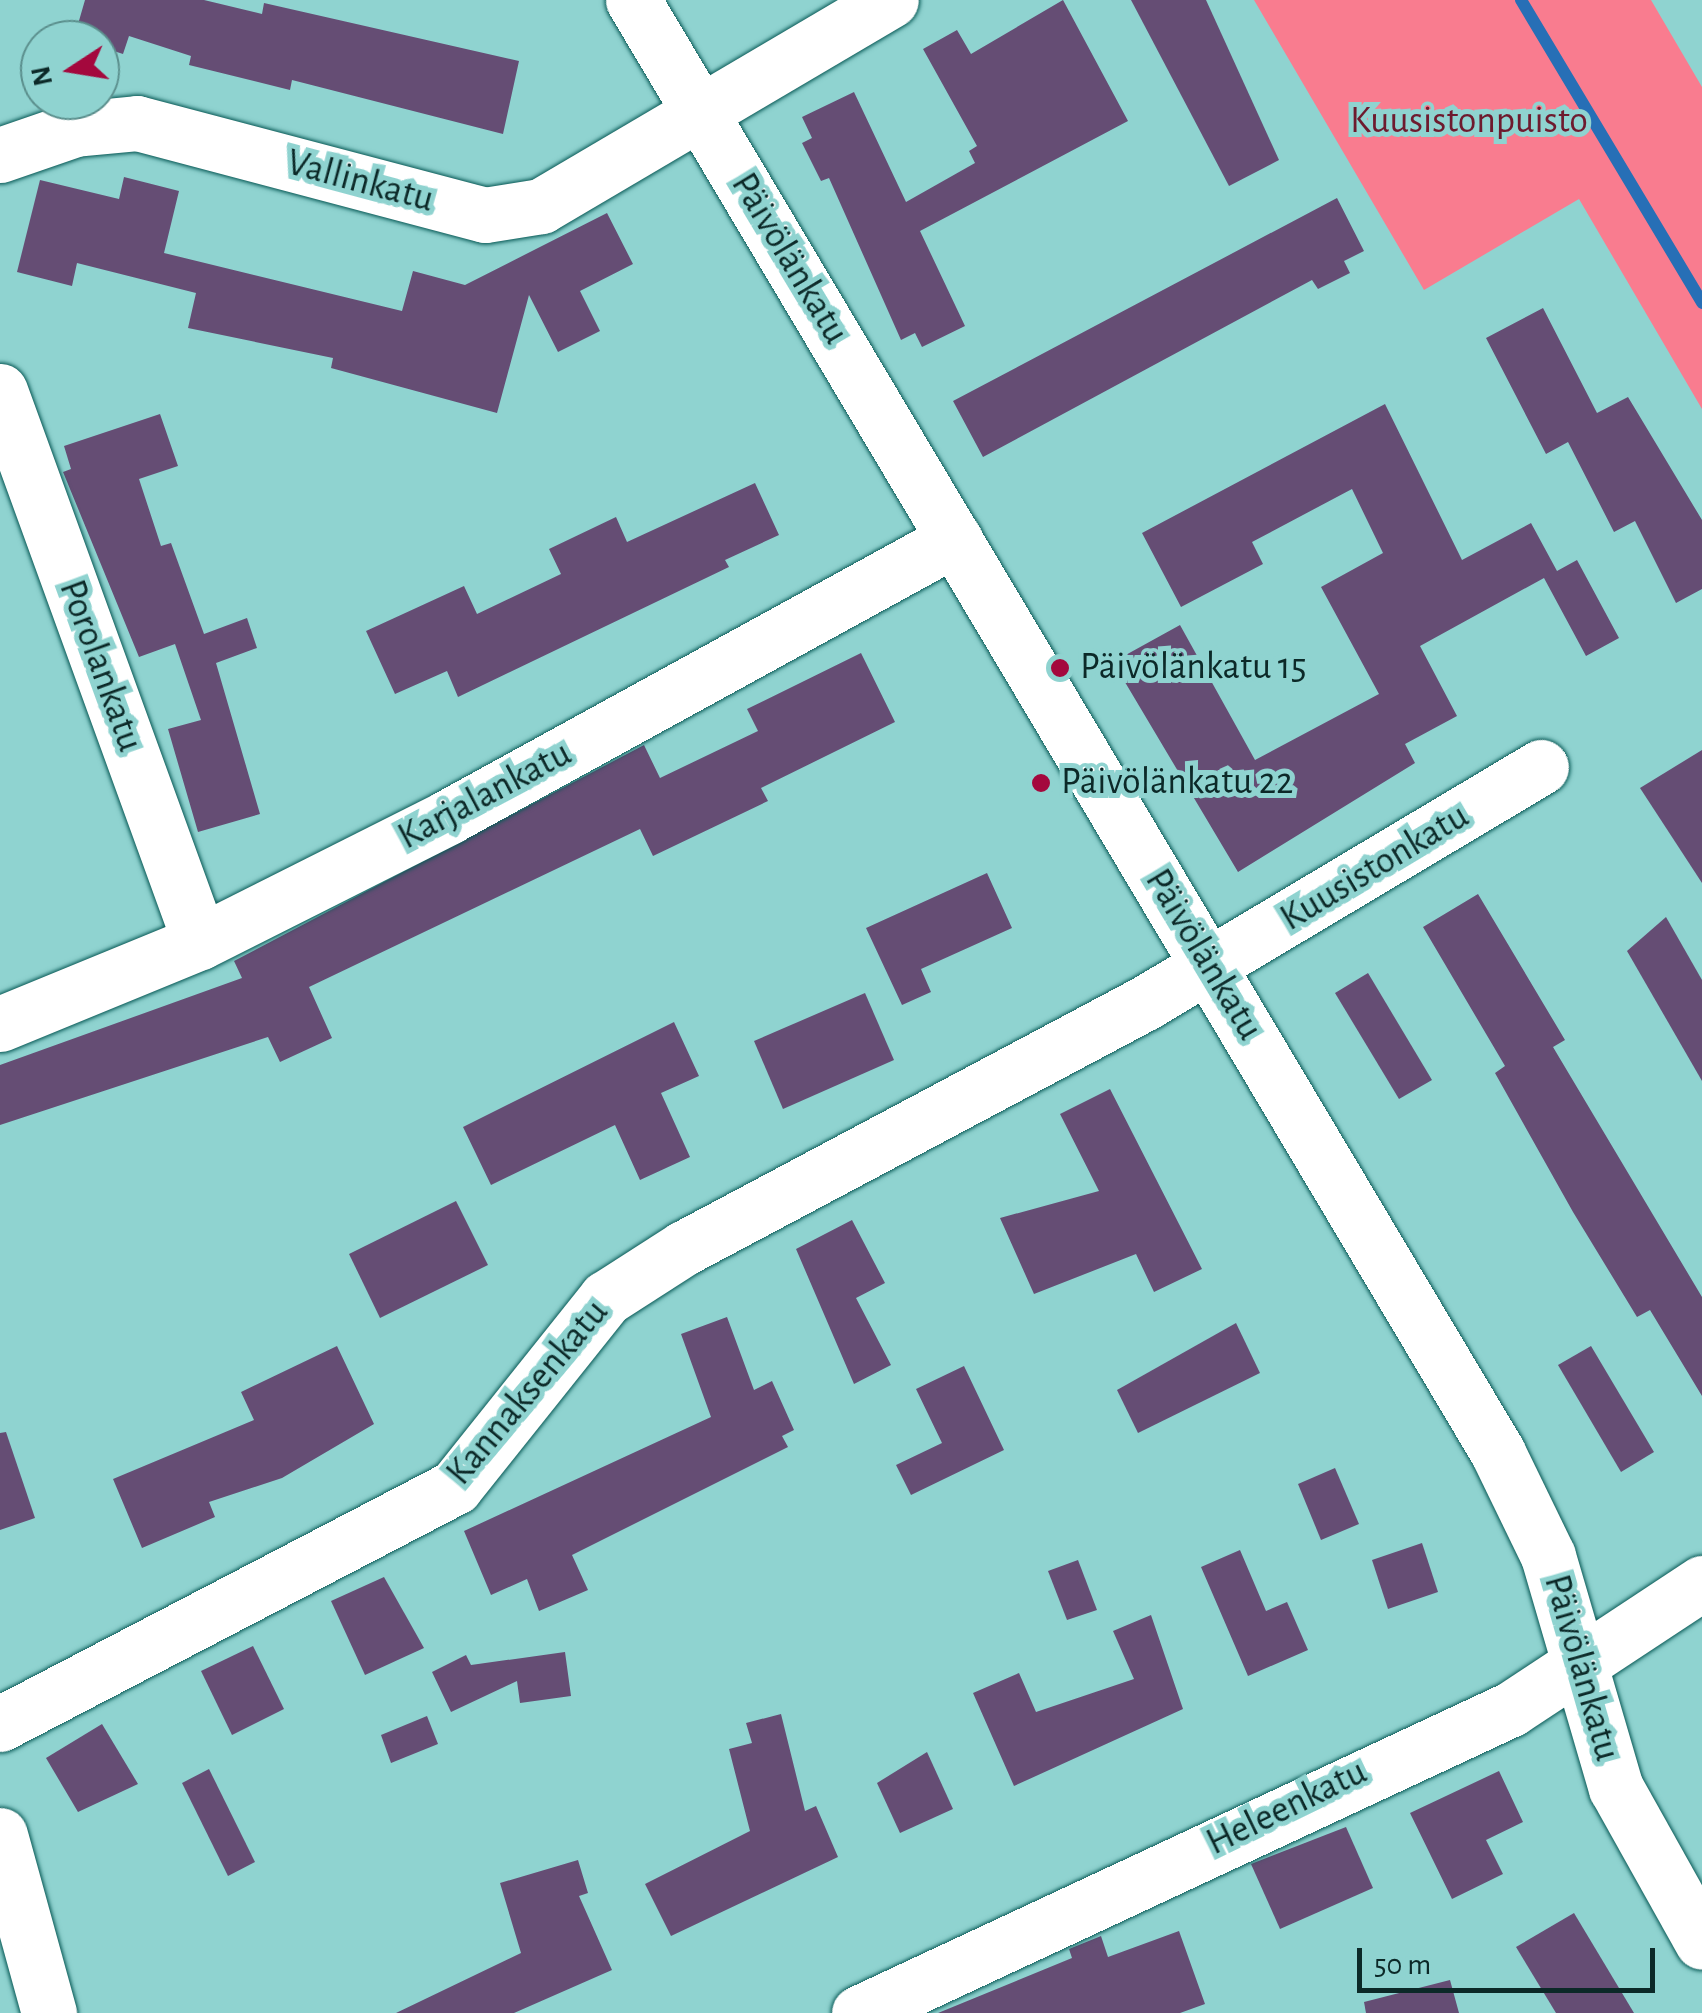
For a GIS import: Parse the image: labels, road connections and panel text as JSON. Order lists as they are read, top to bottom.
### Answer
{
  "streets": {
    "street": [
      "Vallinkatu",
      "Päivölänkatu",
      "Porolankatu",
      "Karjalankatu",
      "Kuusistonkatu",
      "Kannaksenkatu",
      "Heleenkatu"
    ]
  },
  "crossings": [
    ["Vallinkatu", "Päivölänkatu"],
    ["Päivölänkatu", "Karjalankatu"],
    ["Päivölänkatu", "Kuusistonkatu"],
    ["Päivölänkatu", "Kannaksenkatu"],
    ["Päivölänkatu", "Heleenkatu"],
    ["Porolankatu", "Karjalankatu"],
    ["Kuusistonkatu", "Kannaksenkatu"]
  ],
  "parks": ["Kuusistonpuisto"],
  "places": ["Päivölänkatu 15", "Päivölänkatu 22"],
  "scale_bar": "50 m",
  "north": "left"
}
